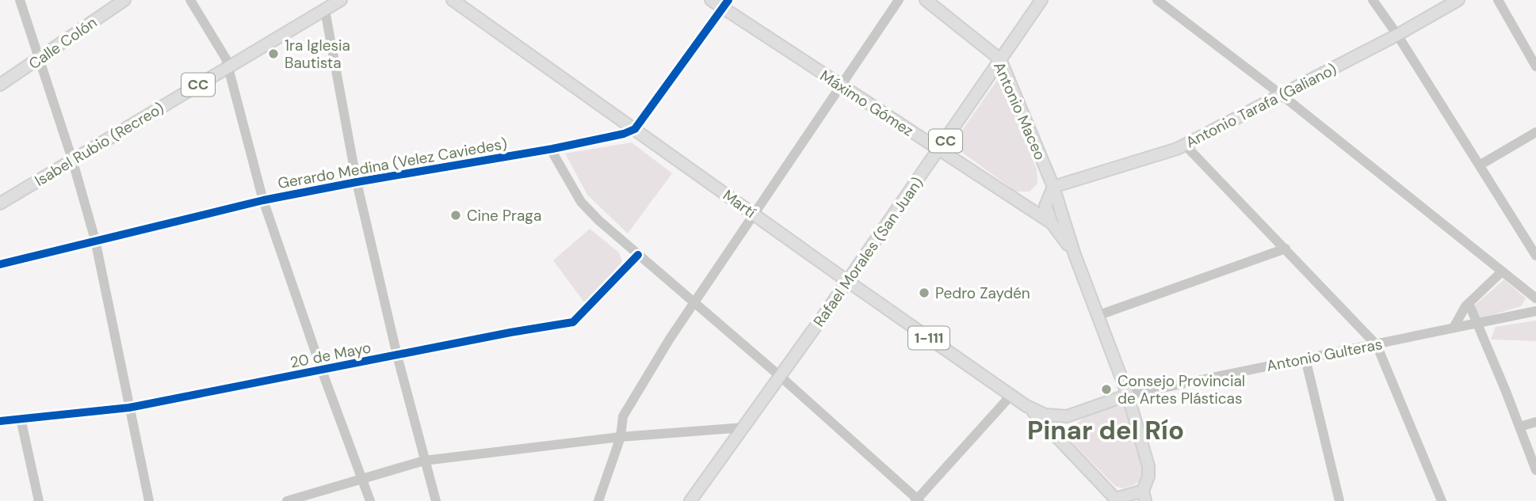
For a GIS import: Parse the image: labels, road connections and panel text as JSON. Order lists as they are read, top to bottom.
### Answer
{
  "streets": {
    "main road": [
      "Calle Colón",
      "CC",
      "Máximo Gómez",
      "Antonio Tarafa (Galiano)",
      "Antonio Maceo",
      "Isabel Rubio (Recreo)",
      "Martí",
      "Rafael Morales (San Juan)",
      "1-111",
      "Antonio Gulteras"
    ],
    "street": ["Gerardo Medina (Velez Caviedes)", "20 de Mayo"]
  },
  "crossings": [
    ["Máximo Gómez", "Antonio Maceo"],
    ["Máximo Gómez", "Rafael Morales (San Juan)"],
    ["Antonio Tarafa (Galiano)", "Antonio Maceo"],
    ["Antonio Maceo", "Rafael Morales (San Juan)"],
    ["Antonio Maceo", "1-111"],
    ["Antonio Maceo", "Antonio Gulteras"],
    ["Gerardo Medina (Velez Caviedes)", "Martí"],
    ["Martí", "Rafael Morales (San Juan)"],
    ["Martí", "1-111"],
    ["Martí", "Antonio Gulteras"],
    ["1-111", "Antonio Gulteras"]
  ],
  "districts": ["Pinar del Río"],
  "places": [
    "1ra Iglesia Bautista",
    "Cine Praga",
    "Pedro Zaydén",
    "Consejo Provincial de Artes Plásticas"
  ]
}
